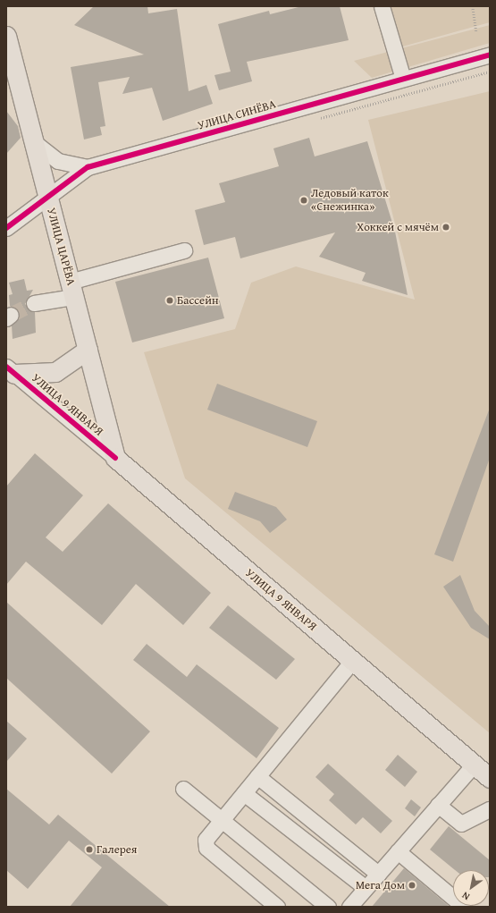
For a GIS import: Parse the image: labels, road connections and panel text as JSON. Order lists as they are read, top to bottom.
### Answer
{
  "streets": {
    "main road": ["УЛИЦА ЦАРЁВА", "УЛИЦА 9 ЯНВАРЯ"],
    "street": ["УЛИЦА СИНЁВА"]
  },
  "crossings": [
    ["УЛИЦА СИНЁВА", "УЛИЦА ЦАРЁВА"],
    ["УЛИЦА ЦАРЁВА", "УЛИЦА 9 ЯНВАРЯ"]
  ],
  "places": [
    "Ледовый каток «Снежинка»",
    "Хоккей с мячём",
    "Бассейн",
    "Галерея",
    "Мега Дом"
  ],
  "north": "bottom left"
}
